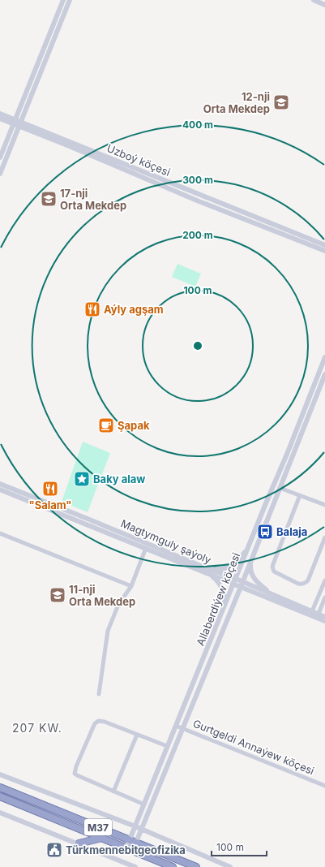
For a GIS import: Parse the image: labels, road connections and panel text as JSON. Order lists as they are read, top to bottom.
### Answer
{
  "streets": {
    "highway": ["M37"],
    "street": [
      "Uzboý köçesi",
      "Magtymguly şaýoly",
      "Allaberdiýew köçesi",
      "Gurtgeldi Annaýew köçesi"
    ]
  },
  "crossings": [
    ["Magtymguly şaýoly", "Allaberdiýew köçesi"],
    ["Allaberdiýew köçesi", "Gurtgeldi Annaýew köçesi"],
    ["Allaberdiýew köçesi", "M37"]
  ],
  "districts": ["207 KW."],
  "places": {
    "school or university": ["12-nji Orta Mekdep", "17-nji Orta Mekdep", "11-nji Orta Mekdep"],
    "restaurant": ["Aýly agşam", "\"Salam\""],
    "cafe": ["Şapak"],
    "place": ["Baky alaw"],
    "bus stop": ["Balaja"],
    "public building": ["Türkmennebitgeofizika"]
  },
  "scale_bar": "100 m",
  "rings": [
    "400 m",
    "300 m",
    "200 m",
    "100 m"
  ]
}
